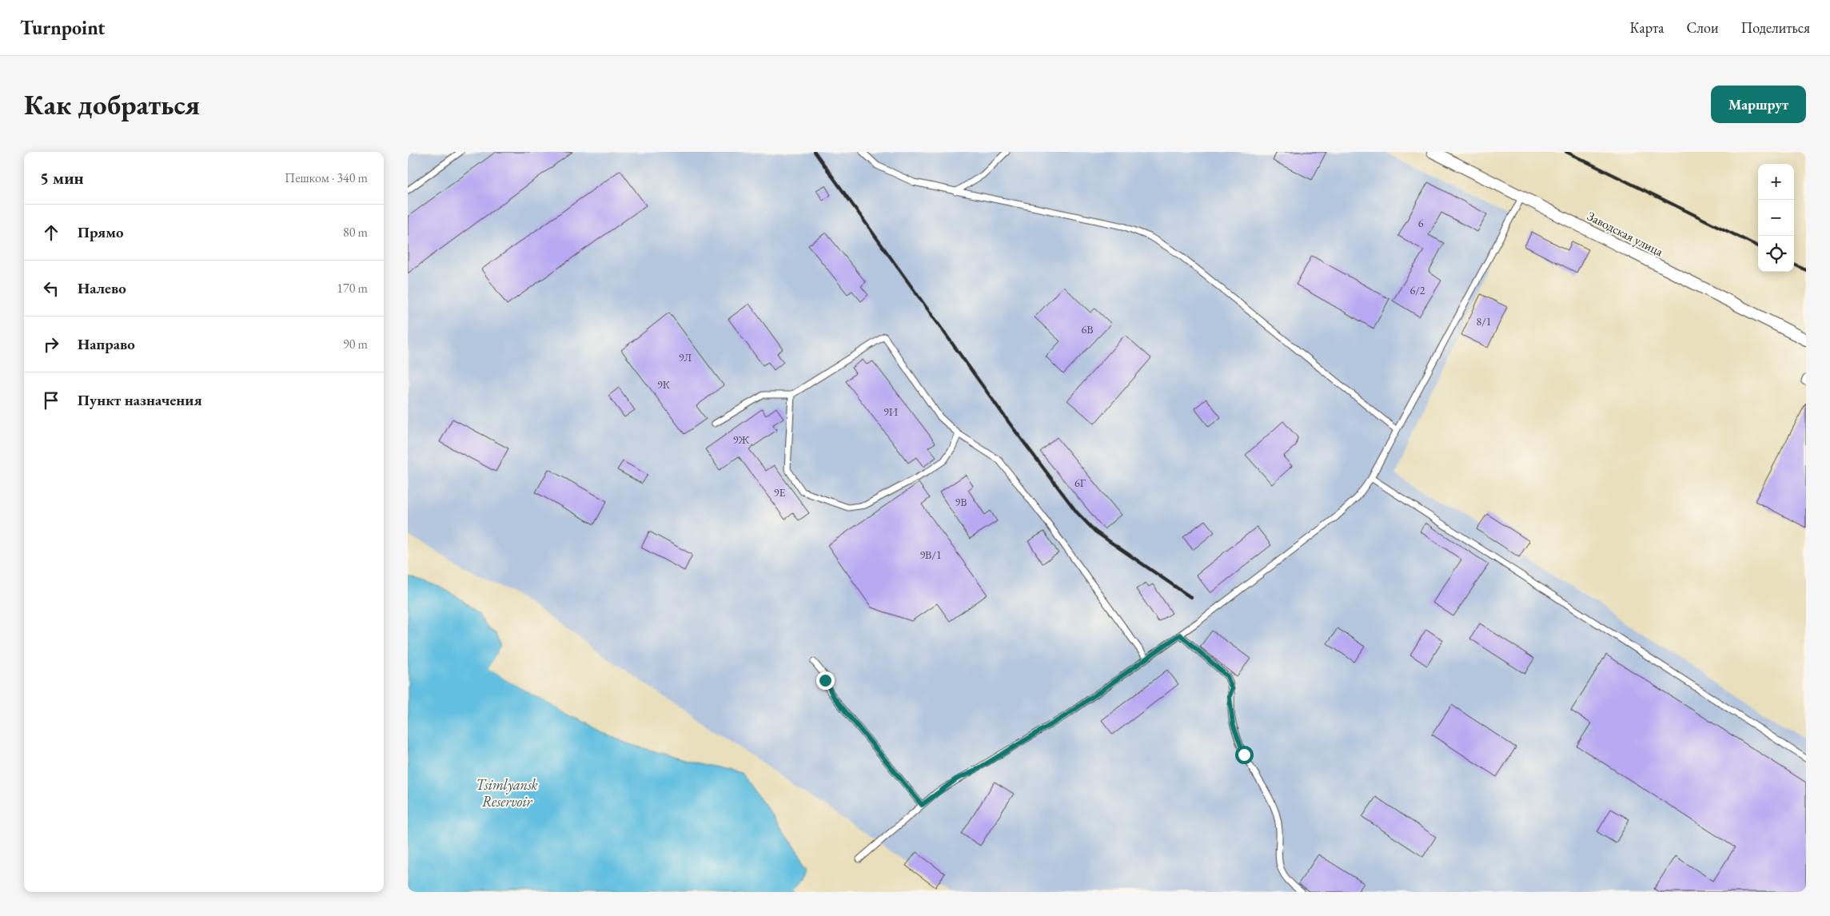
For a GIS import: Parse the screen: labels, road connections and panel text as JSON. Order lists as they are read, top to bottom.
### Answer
{
  "streets": {
    "street": ["Заводская улица"]
  },
  "water": ["Tsimlyansk Reservoir"],
  "house_numbers": [
    "6",
    "6/2",
    "8/1",
    "6В",
    "9Л",
    "9К",
    "9И",
    "9Ж",
    "6Г",
    "9Е",
    "9В",
    "9В/1"
  ],
  "page": {
    "header": "Turnpoint",
    "nav": ["Карта", "Слои", "Поделиться"],
    "buttons": "Маршрут",
    "title": "Как добраться",
    "heading": ["5 мин", "Пешком · 340 m"],
    "map_buttons": ["+", "−"],
    "list": [
      ["Прямо", "80 m"],
      ["Налево", "170 m"],
      ["Направо", "90 m"],
      "Пункт назначения"
    ]
  }
}
